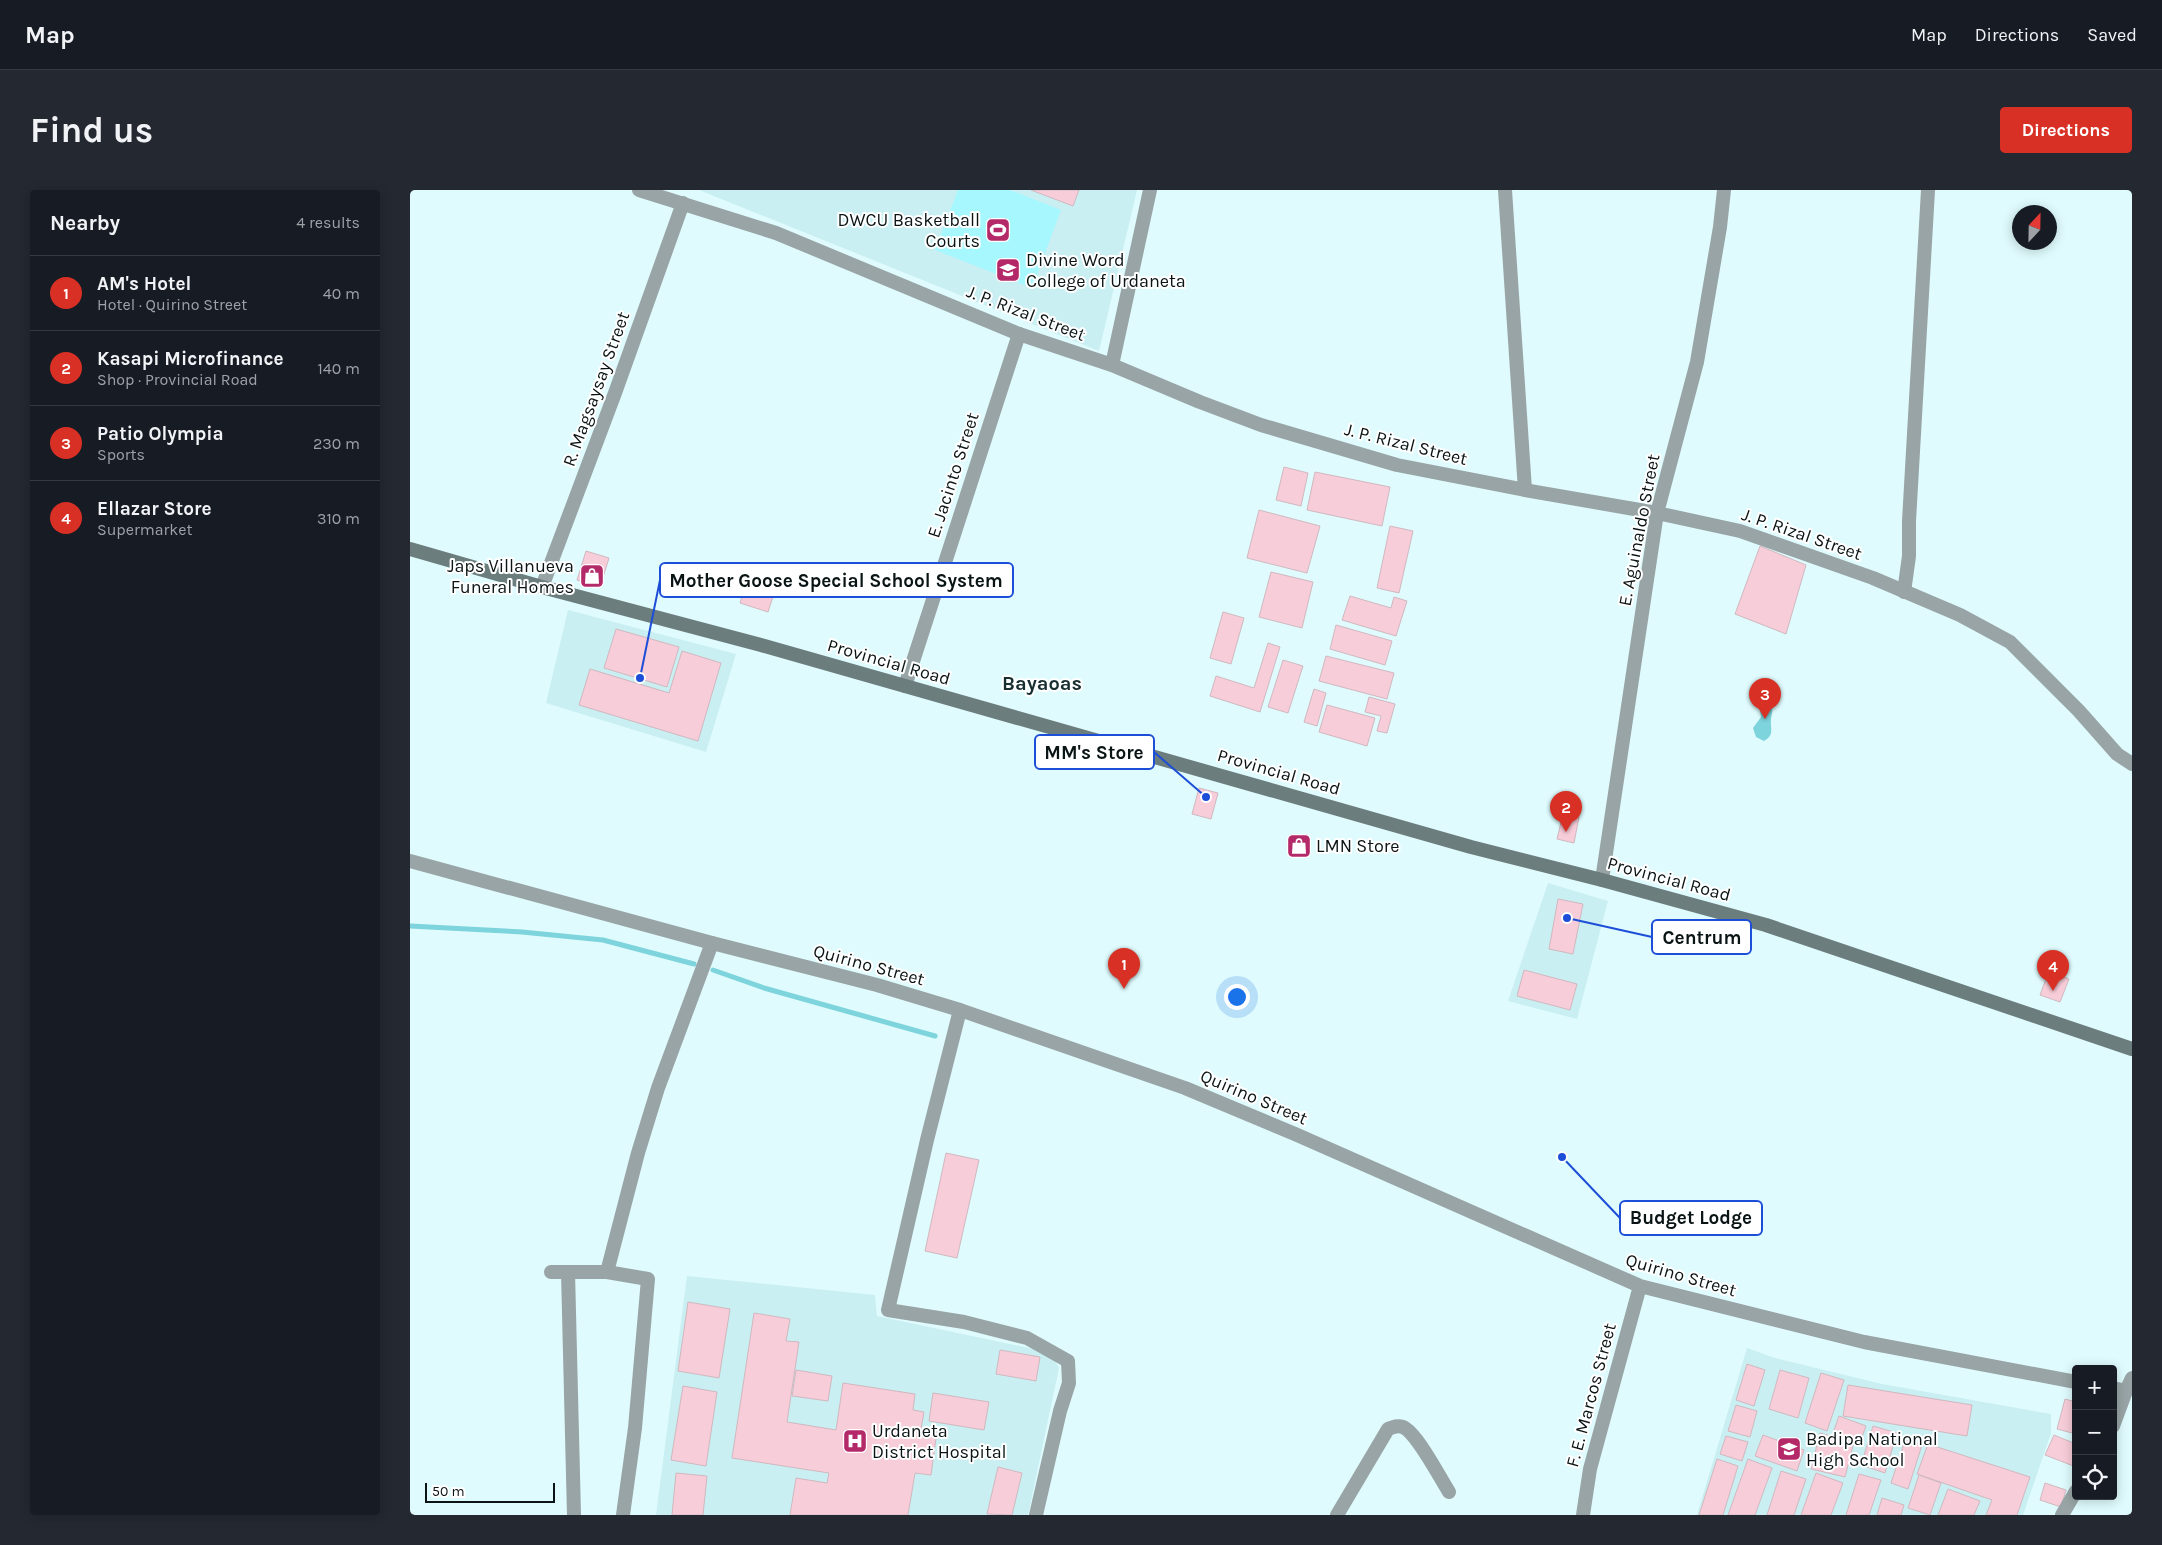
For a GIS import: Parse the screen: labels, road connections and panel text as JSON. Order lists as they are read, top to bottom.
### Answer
{
  "streets": {
    "main road": ["Provincial Road"],
    "street": [
      "J. P. Rizal Street",
      "R. Magsaysay Street",
      "E. Jacinto Street",
      "E. Aguinaldo Street",
      "Quirino Street",
      "F. E. Marcos Street"
    ]
  },
  "crossings": [
    ["J. P. Rizal Street", "R. Magsaysay Street"],
    ["J. P. Rizal Street", "E. Jacinto Street"],
    ["J. P. Rizal Street", "E. Aguinaldo Street"],
    ["R. Magsaysay Street", "Provincial Road"],
    ["E. Jacinto Street", "Provincial Road"],
    ["E. Aguinaldo Street", "Provincial Road"],
    ["Quirino Street", "F. E. Marcos Street"]
  ],
  "districts": ["Bayaoas"],
  "places": {
    "sports": ["DWCU Basketball Courts"],
    "school or university": ["Divine Word College of Urdaneta", "Badipa National High School"],
    "shop": ["Japs Villanueva Funeral Homes", "LMN Store"],
    "other": [
      "Mother Goose Special School System",
      "MM's Store",
      "Centrum",
      "Budget Lodge"
    ],
    "hospital": ["Urdaneta District Hospital"]
  },
  "scale_bar": "50 m",
  "north": "top",
  "page": {
    "header": "Map",
    "nav": ["Map", "Directions", "Saved"],
    "buttons": "Directions",
    "title": "Find us",
    "heading": ["Nearby", "4 results"],
    "list": [
      {
        "mark": "1",
        "name": "AM's Hotel",
        "note": "Hotel · Quirino Street",
        "value": "40 m"
      },
      {
        "mark": "2",
        "name": "Kasapi Microfinance",
        "note": "Shop · Provincial Road",
        "value": "140 m"
      },
      {
        "mark": "3",
        "name": "Patio Olympia",
        "note": "Sports",
        "value": "230 m"
      },
      {
        "mark": "4",
        "name": "Ellazar Store",
        "note": "Supermarket",
        "value": "310 m"
      }
    ],
    "pins": [
      "3",
      "2",
      "1",
      "4"
    ],
    "map_buttons": ["+", "−"],
    "scale": "50 m"
  }
}
